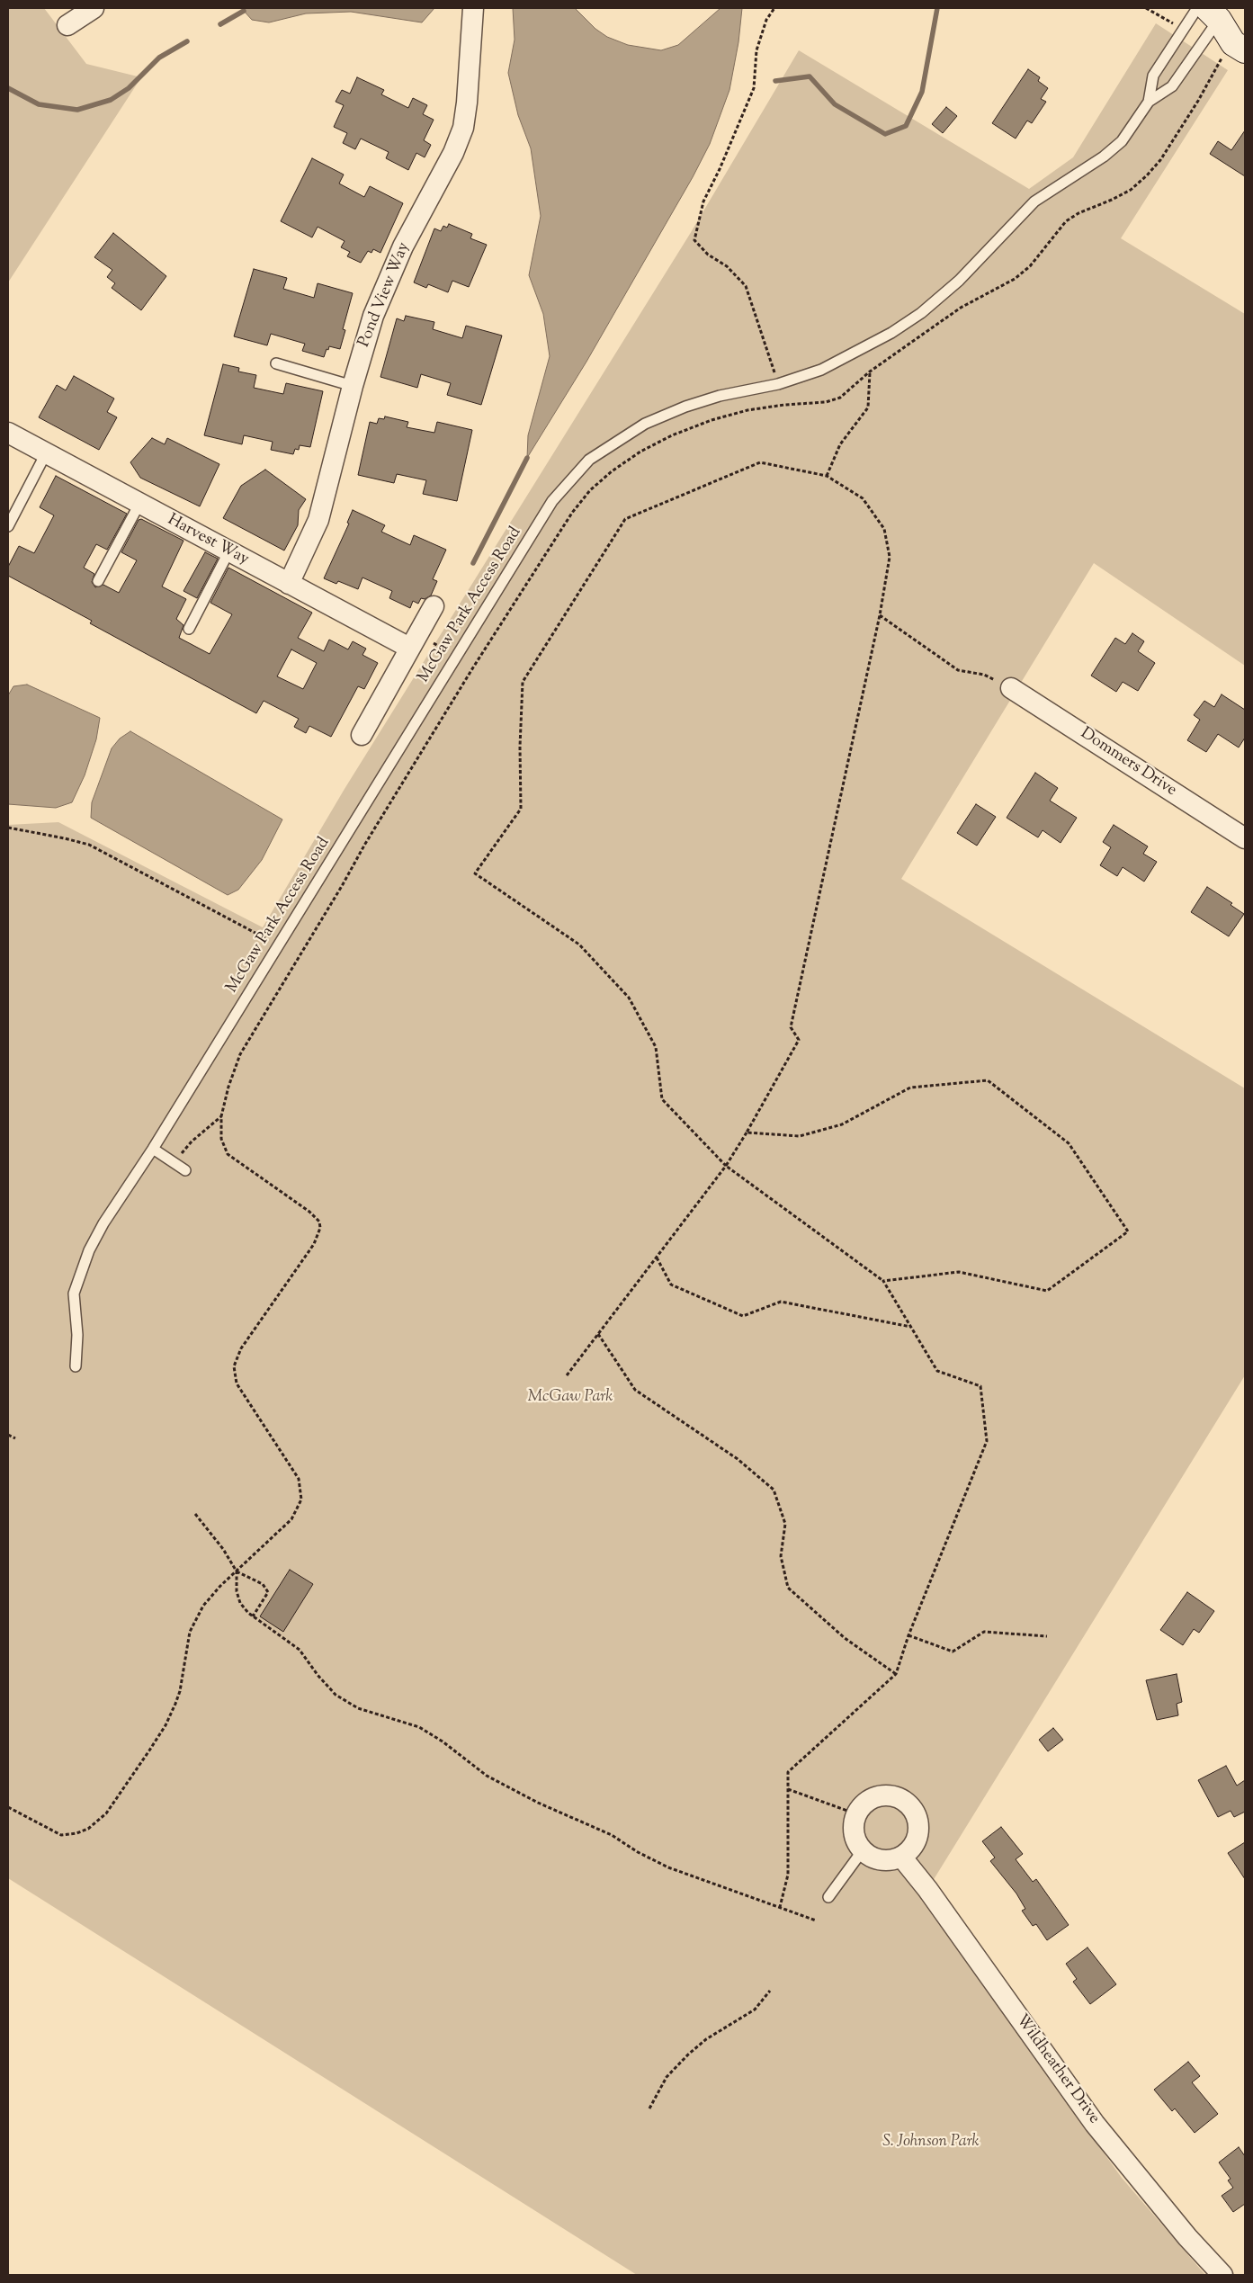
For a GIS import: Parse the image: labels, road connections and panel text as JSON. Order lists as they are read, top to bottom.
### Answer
{
  "streets": {
    "street": [
      "Pond View Way",
      "Harvest Way",
      "Dommers Drive",
      "Wildheather Drive"
    ],
    "lane": ["McGaw Park Access Road"]
  },
  "crossings": [
    ["Pond View Way", "Harvest Way"]
  ],
  "parks": ["McGaw Park", "S. Johnson Park"]
}
